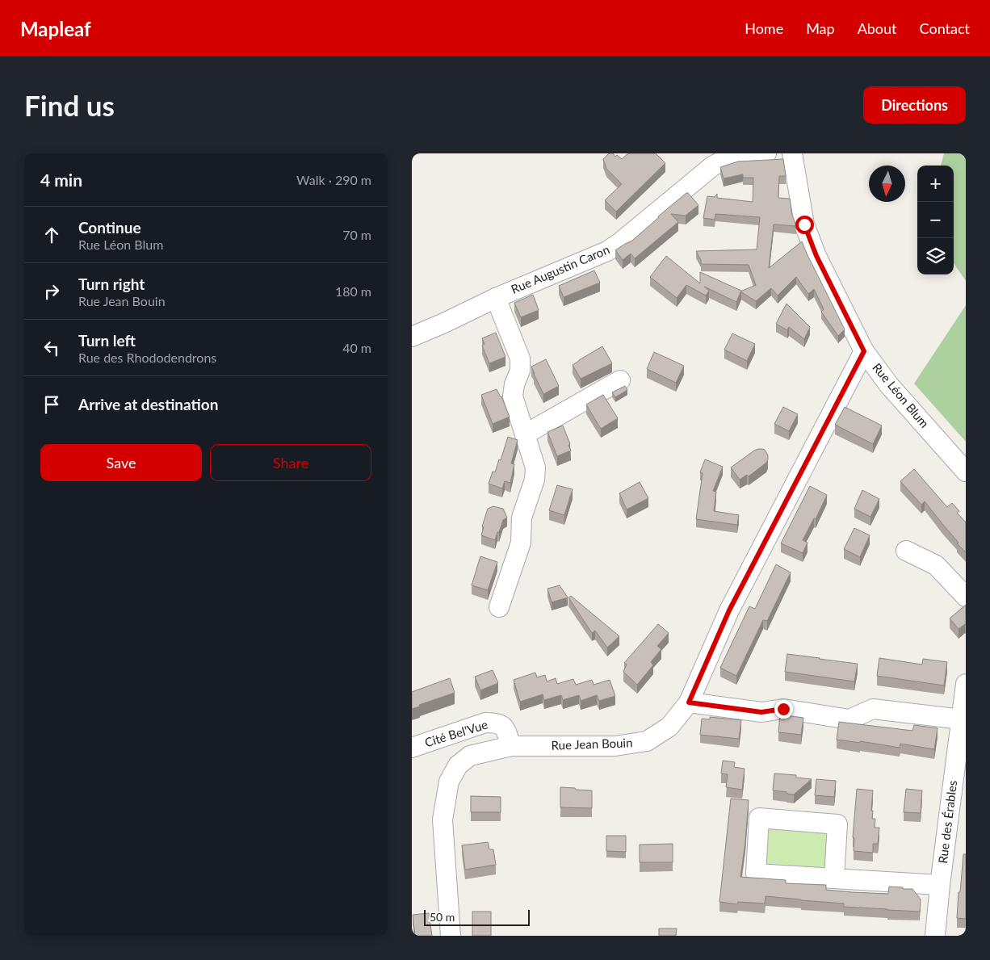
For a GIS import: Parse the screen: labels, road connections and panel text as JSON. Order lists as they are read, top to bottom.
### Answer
{
  "streets": {
    "street": [
      "Rue Augustin Caron",
      "Rue Léon Blum",
      "Cité Bel'Vue",
      "Rue Jean Bouin",
      "Rue des Érables"
    ]
  },
  "crossings": [
    ["Rue Léon Blum", "Rue Jean Bouin"],
    ["Cité Bel'Vue", "Rue Jean Bouin"]
  ],
  "scale_bar": "50 m",
  "north": "bottom",
  "page": {
    "header": "Mapleaf",
    "nav": [
      "Home",
      "Map",
      "About",
      "Contact"
    ],
    "buttons": [
      "Directions",
      ["Save", "Share"]
    ],
    "title": "Find us",
    "heading": ["4 min", "Walk · 290 m"],
    "map_buttons": ["+", "−"],
    "list": [
      ["Continue", "Rue Léon Blum", "70 m"],
      ["Turn right", "Rue Jean Bouin", "180 m"],
      ["Turn left", "Rue des Rhododendrons", "40 m"],
      "Arrive at destination"
    ],
    "scale": "50 m"
  }
}
